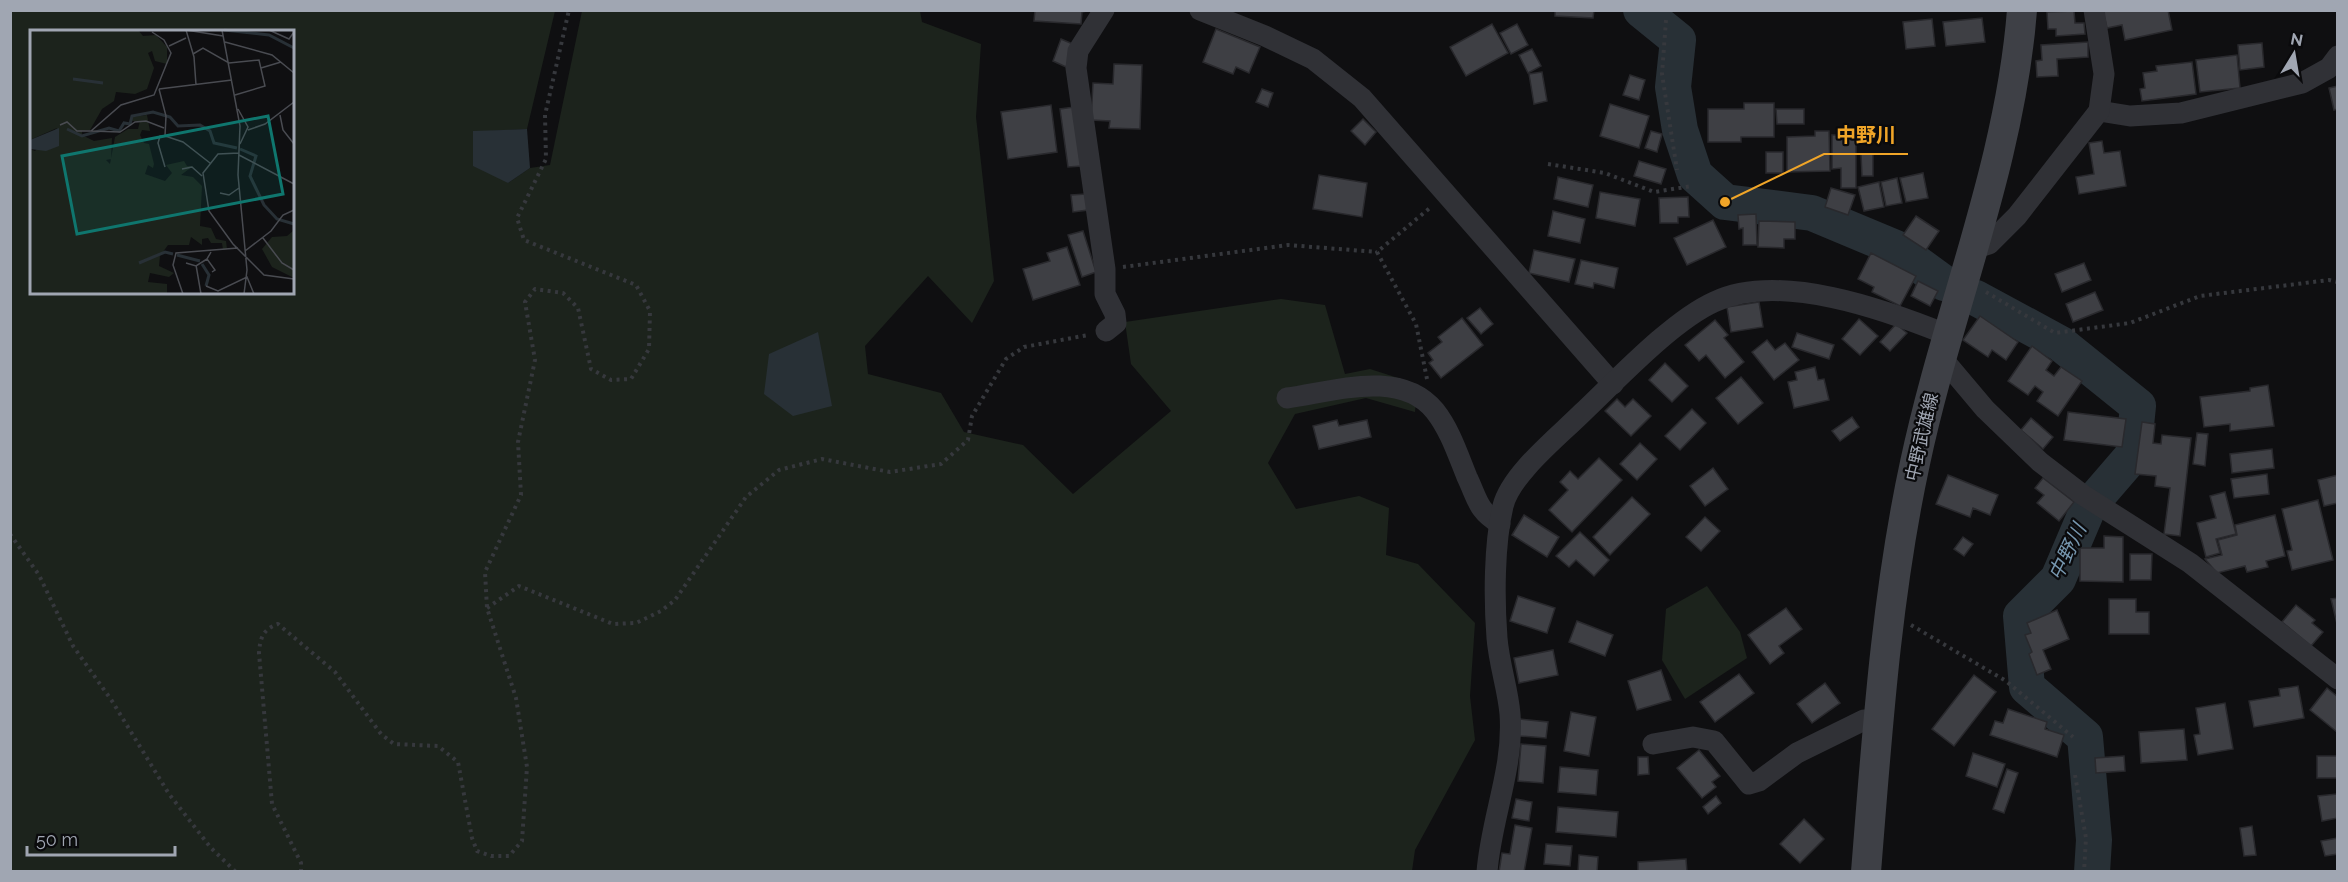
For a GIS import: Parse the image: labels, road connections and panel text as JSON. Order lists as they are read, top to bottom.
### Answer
{
  "streets": {
    "main road": ["中野武雄線"]
  },
  "water": ["中野川"],
  "places": ["中野川"],
  "scale_bar": "50 m",
  "north": "top"
}
